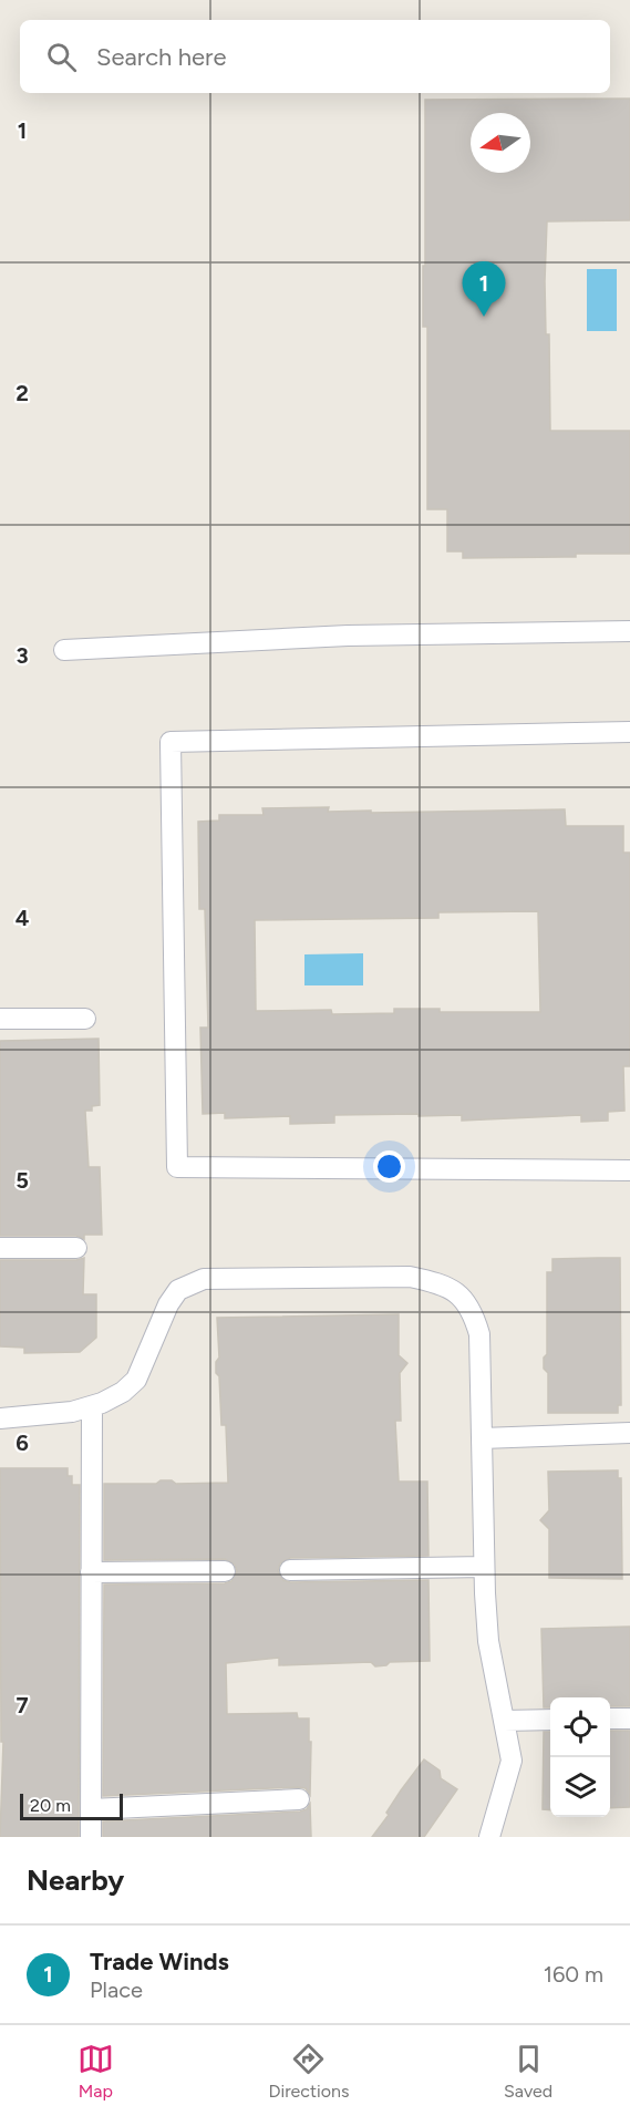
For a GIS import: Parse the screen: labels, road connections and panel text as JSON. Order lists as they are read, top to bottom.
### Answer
{
  "scale_bar": "20 m",
  "north": "left",
  "page": {
    "search": "Search here",
    "pins": "1",
    "scale": "20 m",
    "heading": "Nearby",
    "list": [
      {
        "mark": "1",
        "name": "Trade Winds",
        "note": "Place",
        "value": "160 m"
      }
    ],
    "nav": ["Map", "Directions", "Saved"]
  },
  "grid": {
    "rows": [
      "1",
      "2",
      "3",
      "4",
      "5",
      "6",
      "7"
    ]
  }
}
